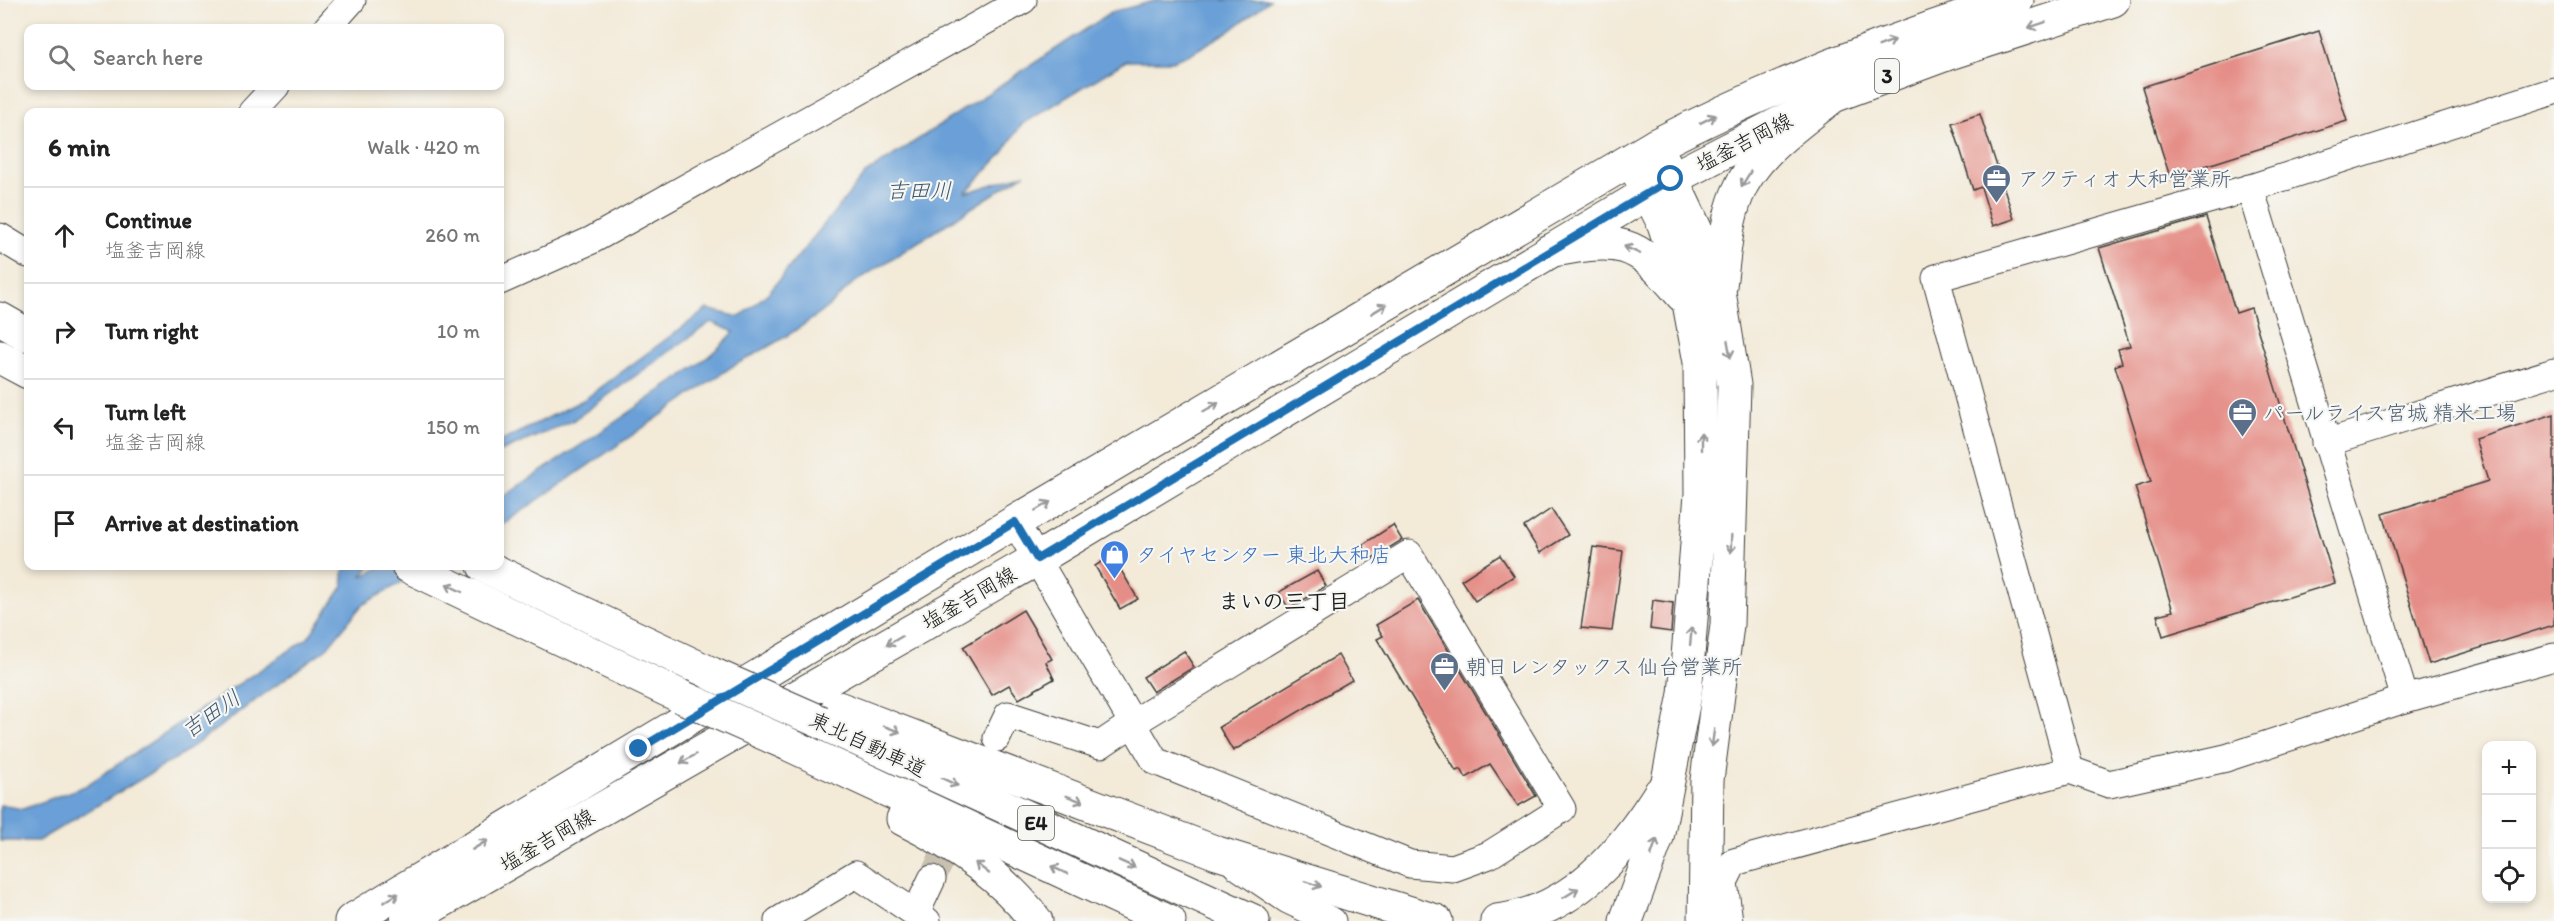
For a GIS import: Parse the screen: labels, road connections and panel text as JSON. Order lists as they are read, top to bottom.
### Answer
{
  "streets": {
    "main road": [
      "3",
      "塩釜吉岡線",
      "東北自動車道",
      "E4"
    ]
  },
  "districts": ["まいの三丁目"],
  "water": ["吉田川"],
  "places": {
    "office": ["アクティオ 大和営業所", "パールライス宮城 精米工場", "朝日レンタックス 仙台営業所"],
    "shop": ["タイヤセンター 東北大和店"]
  },
  "page": {
    "search": "Search here",
    "heading": ["6 min", "Walk · 420 m"],
    "list": [
      ["Continue", "塩釜吉岡線", "260 m"],
      ["Turn right", "10 m"],
      ["Turn left", "塩釜吉岡線", "150 m"],
      "Arrive at destination"
    ],
    "map_buttons": ["+", "−"]
  }
}
